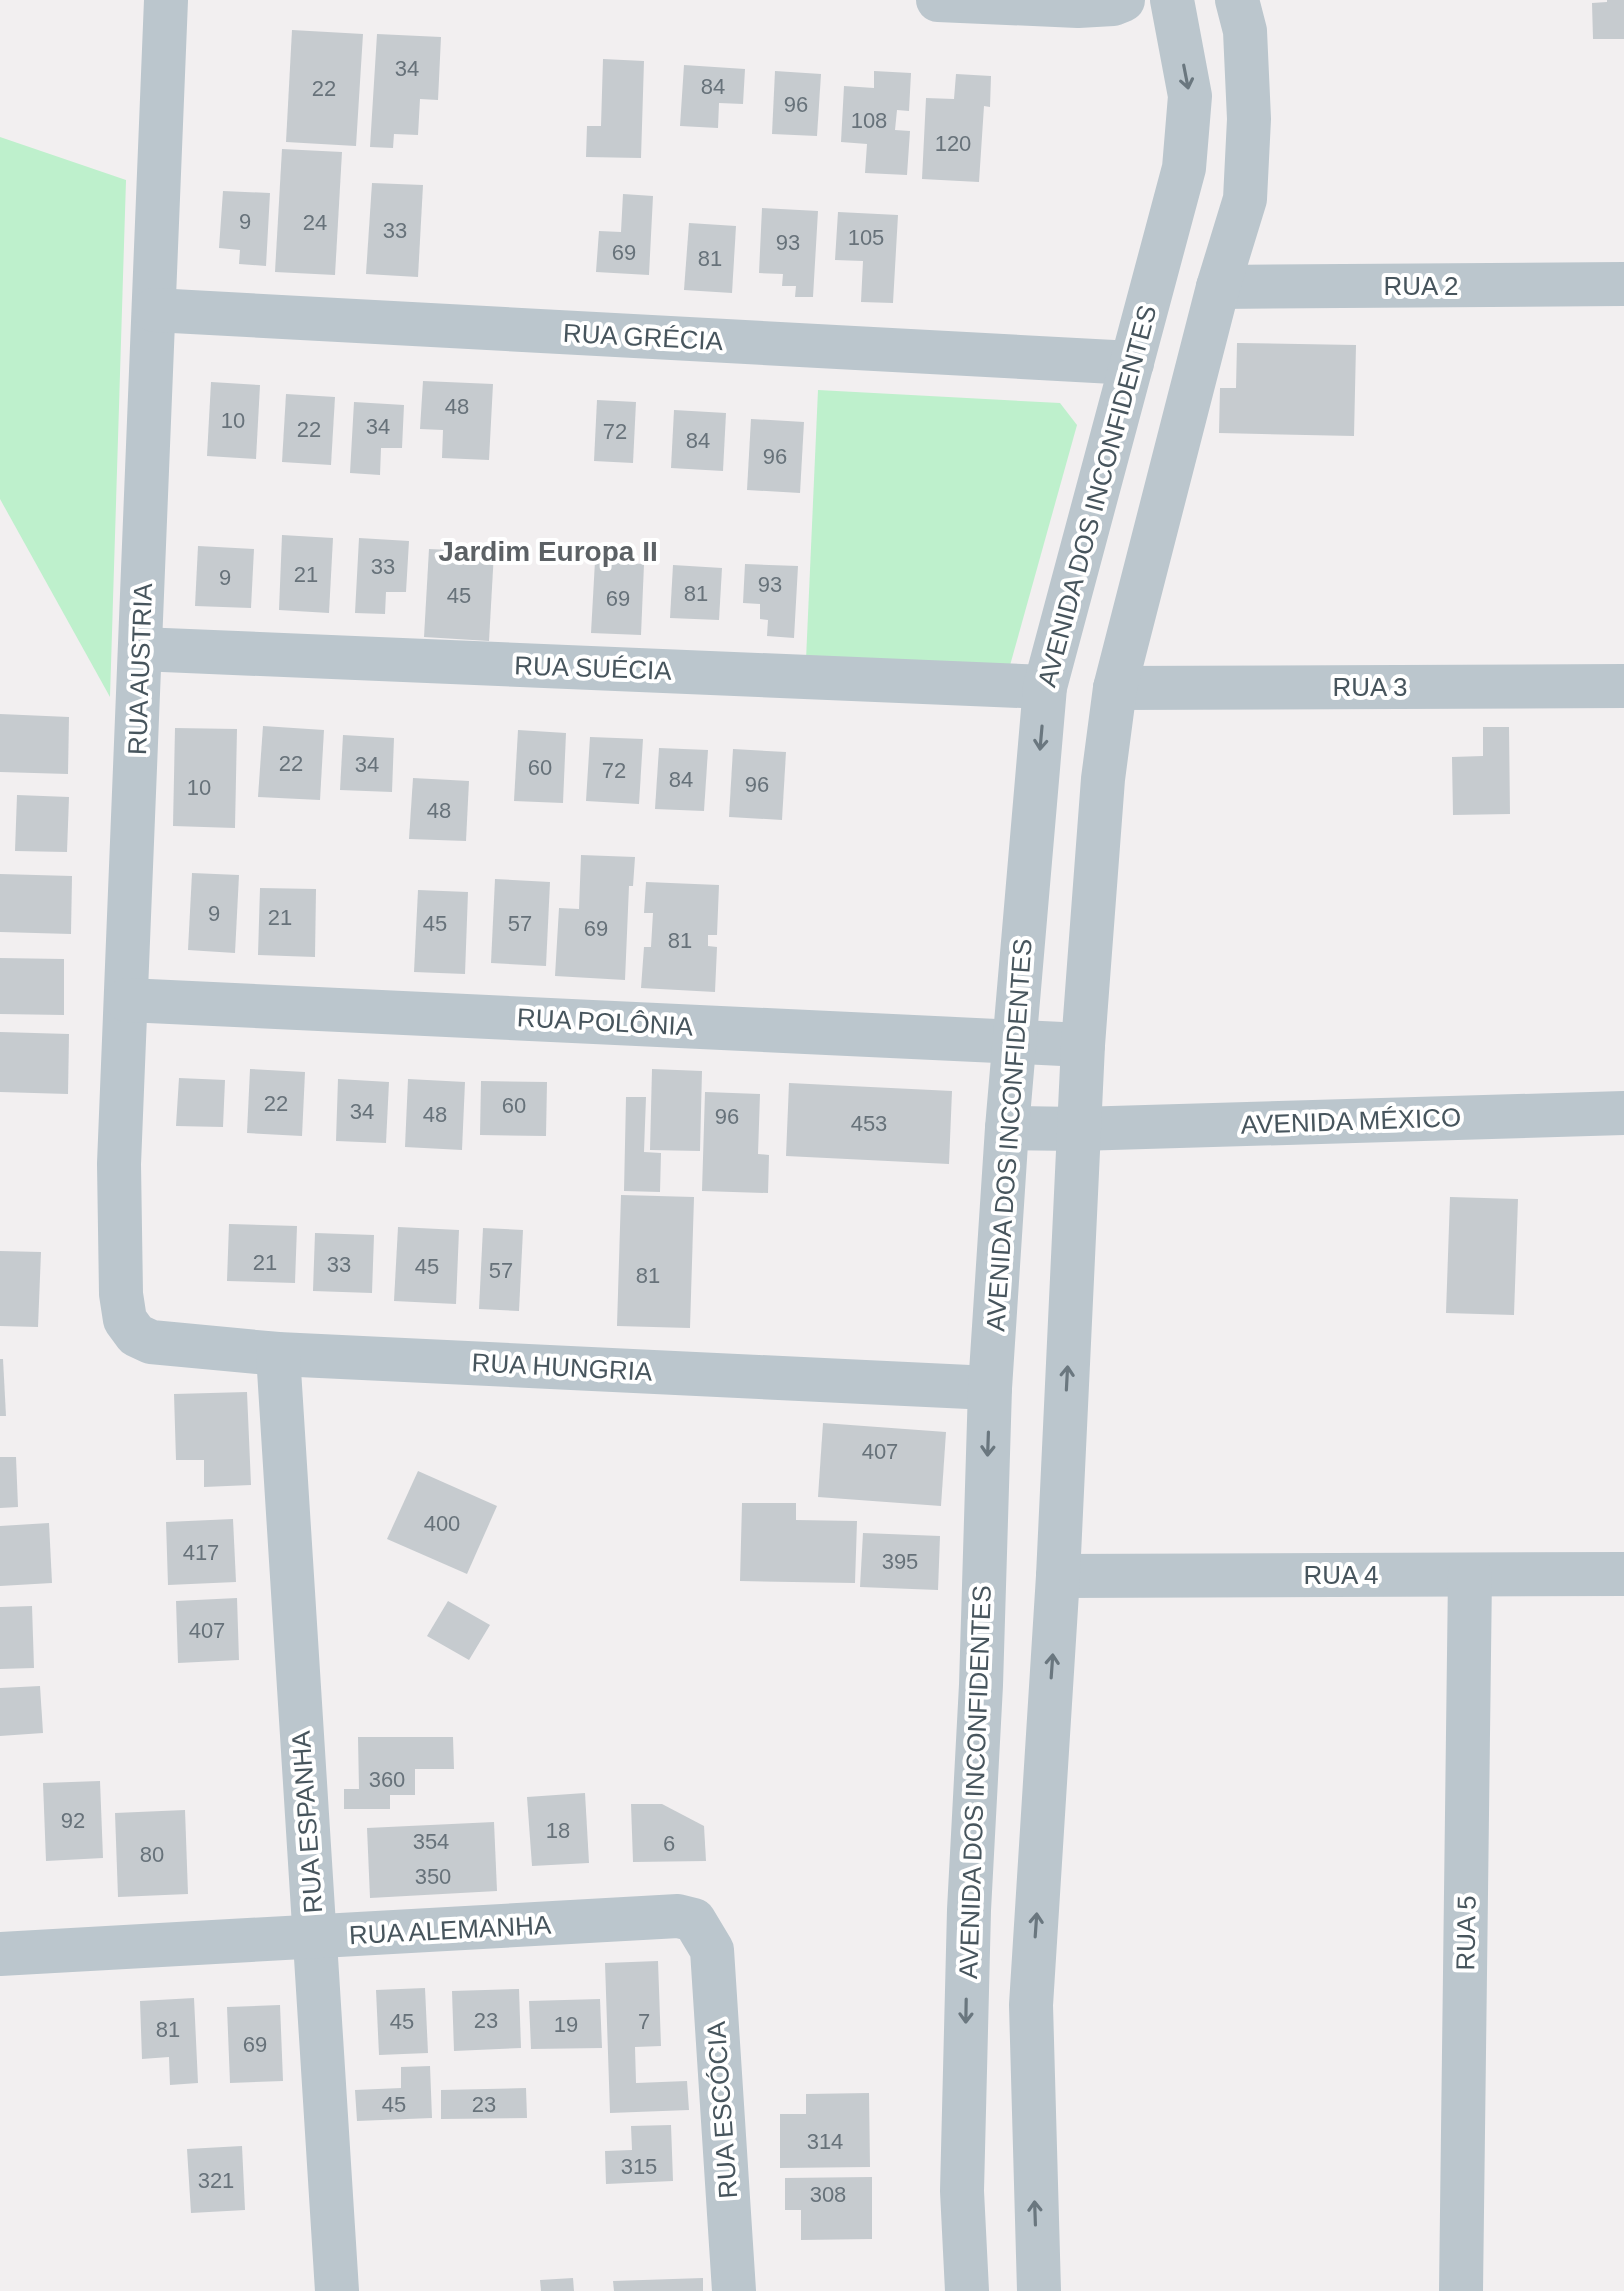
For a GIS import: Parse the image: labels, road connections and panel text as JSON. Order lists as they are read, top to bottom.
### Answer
{
  "streets": {
    "street": [
      "RUA 2",
      "RUA GRÉCIA",
      "AVENIDA DOS INCONFIDENTES",
      "RUA SUÉCIA",
      "RUA AUSTRIA",
      "RUA 3",
      "RUA POLÔNIA",
      "AVENIDA MÉXICO",
      "RUA HUNGRIA",
      "RUA 4",
      "RUA ESPANHA",
      "RUA ALEMANHA",
      "RUA 5",
      "RUA ESCÓCIA"
    ]
  },
  "crossings": [
    ["RUA GRÉCIA", "AVENIDA DOS INCONFIDENTES"],
    ["RUA GRÉCIA", "RUA AUSTRIA"],
    ["AVENIDA DOS INCONFIDENTES", "RUA SUÉCIA"],
    ["AVENIDA DOS INCONFIDENTES", "RUA POLÔNIA"],
    ["AVENIDA DOS INCONFIDENTES", "AVENIDA MÉXICO"],
    ["AVENIDA DOS INCONFIDENTES", "RUA HUNGRIA"],
    ["RUA SUÉCIA", "RUA AUSTRIA"],
    ["RUA AUSTRIA", "RUA POLÔNIA"],
    ["RUA AUSTRIA", "RUA HUNGRIA"],
    ["RUA HUNGRIA", "RUA ESPANHA"],
    ["RUA 4", "RUA 5"],
    ["RUA ESPANHA", "RUA ALEMANHA"],
    ["RUA ALEMANHA", "RUA ESCÓCIA"]
  ],
  "districts": ["Jardim Europa II"],
  "house_numbers": [
    "34",
    "84",
    "22",
    "96",
    "108",
    "120",
    "9",
    "24",
    "33",
    "105",
    "93",
    "69",
    "81",
    "48",
    "10",
    "34",
    "22",
    "72",
    "84",
    "96",
    "33",
    "21",
    "9",
    "93",
    "81",
    "45",
    "69",
    "22",
    "34",
    "60",
    "72",
    "84",
    "96",
    "10",
    "48",
    "9",
    "21",
    "45",
    "57",
    "69",
    "81",
    "22",
    "60",
    "34",
    "48",
    "96",
    "453",
    "21",
    "33",
    "45",
    "57",
    "81",
    "407",
    "400",
    "417",
    "395",
    "407",
    "360",
    "92",
    "18",
    "354",
    "6",
    "80",
    "350",
    "23",
    "45",
    "7",
    "19",
    "81",
    "69",
    "45",
    "23",
    "314",
    "315",
    "321",
    "308"
  ]
}
